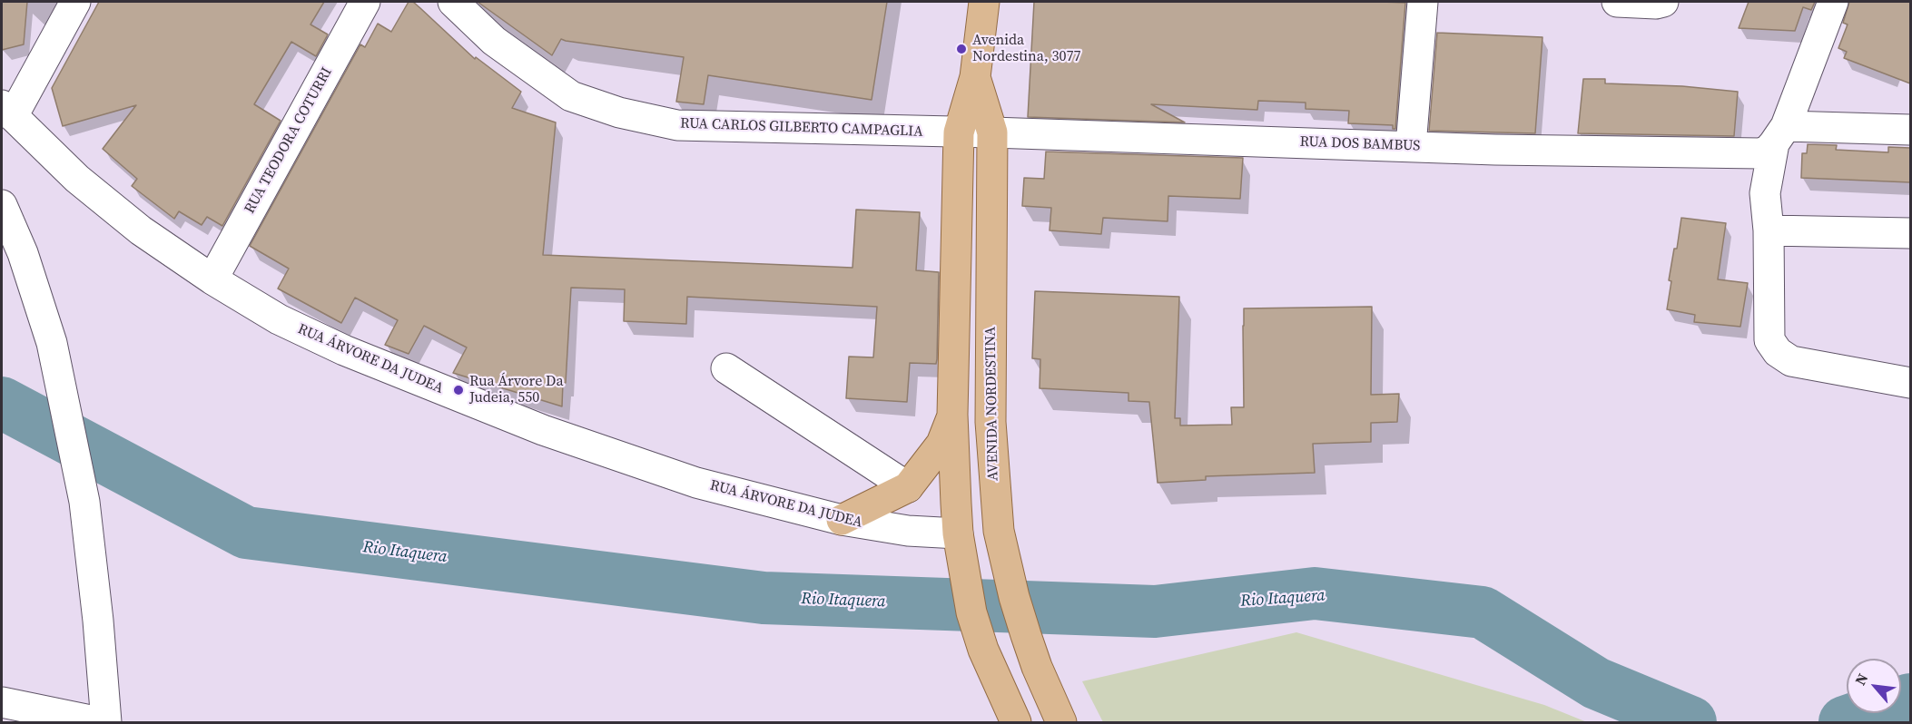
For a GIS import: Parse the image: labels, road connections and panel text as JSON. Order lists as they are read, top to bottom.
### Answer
{
  "streets": {
    "main road": ["AVENIDA NORDESTINA"],
    "street": [
      "RUA CARLOS GILBERTO CAMPAGLIA",
      "RUA TEODORA COTURRI",
      "RUA DOS BAMBUS",
      "RUA ÁRVORE DA JUDEA"
    ]
  },
  "crossings": [
    ["RUA CARLOS GILBERTO CAMPAGLIA", "RUA DOS BAMBUS"],
    ["RUA CARLOS GILBERTO CAMPAGLIA", "AVENIDA NORDESTINA"],
    ["RUA TEODORA COTURRI", "RUA ÁRVORE DA JUDEA"],
    ["RUA DOS BAMBUS", "AVENIDA NORDESTINA"],
    ["RUA ÁRVORE DA JUDEA", "AVENIDA NORDESTINA"]
  ],
  "water": ["Rio Itaquera"],
  "places": ["Avenida Nordestina, 3077", "Rua Árvore Da Judeia, 550"],
  "north": "top left"
}
